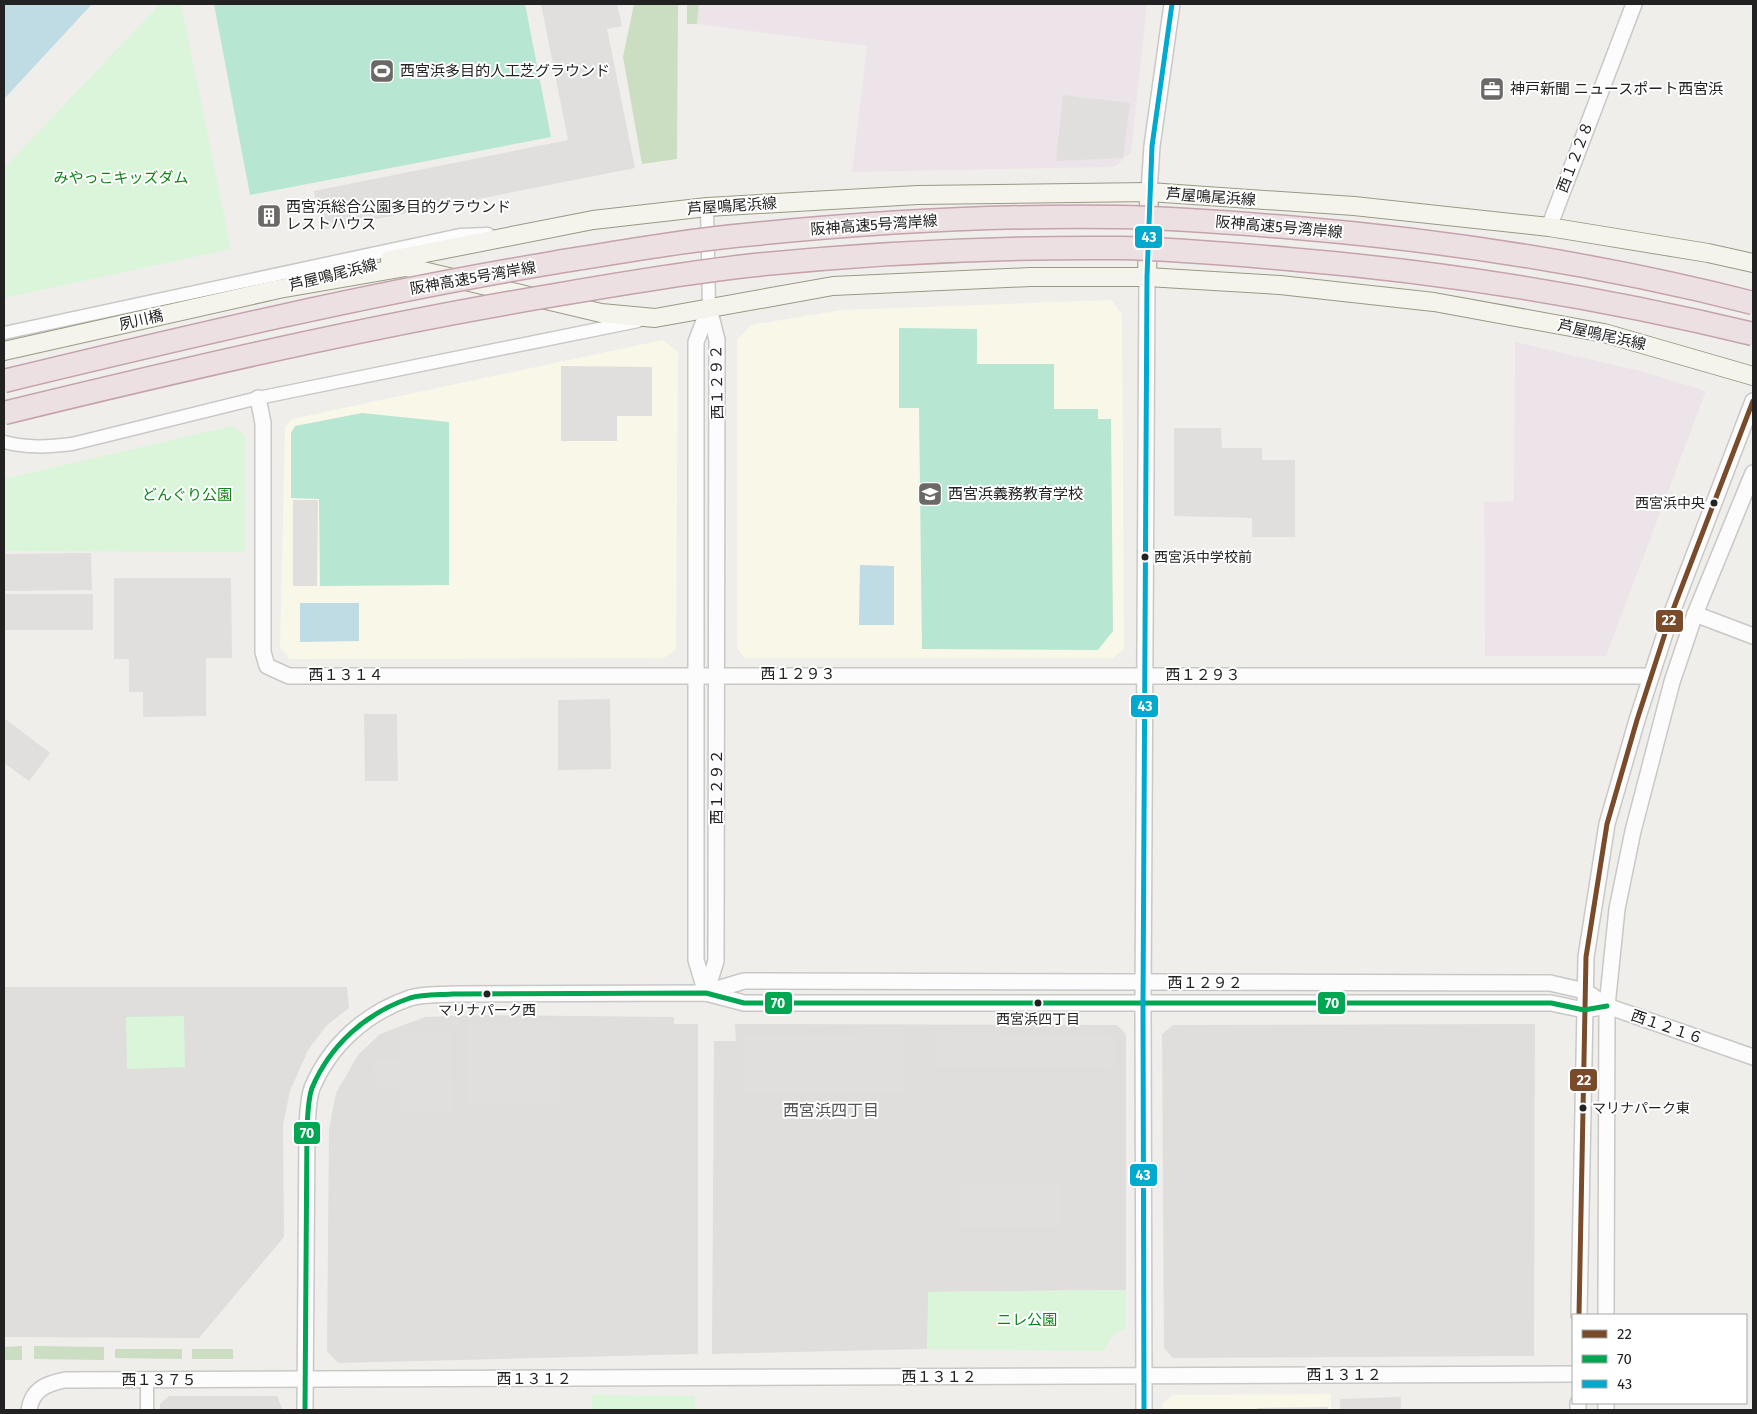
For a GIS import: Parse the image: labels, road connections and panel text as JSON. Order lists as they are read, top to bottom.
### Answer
{
  "streets": {
    "highway": ["阪神高速5号湾岸線"],
    "main road": ["芦屋鳴尾浜線", "夙川橋"],
    "street": [
      "西１２２８",
      "西１２９２",
      "西１２９３",
      "西１３１４",
      "西１２１６",
      "西１３１２",
      "西１３７５"
    ]
  },
  "crossings": [
    ["西１２２８", "芦屋鳴尾浜線"],
    ["芦屋鳴尾浜線", "夙川橋"],
    ["芦屋鳴尾浜線", "西１２９２"],
    ["西１２９２", "西１２９３"],
    ["西１２９２", "西１３１４"],
    ["西１２９２", "西１２１６"],
    ["西１２９３", "西１３１４"],
    ["西１３１２", "西１３７５"]
  ],
  "districts": ["西宮浜四丁目"],
  "parks": ["みやっこキッズダム", "どんぐり公園", "ニレ公園"],
  "places": {
    "sports": ["西宮浜多目的人工芝グラウンド"],
    "office": ["神戸新聞 ニュースポート西宮浜"],
    "building": ["西宮浜総合公園多目的グラウンド レストハウス"],
    "school or university": ["西宮浜義務教育学校"],
    "other": [
      "西宮浜中央",
      "西宮浜中学校前",
      "マリナパーク西",
      "西宮浜四丁目",
      "マリナパーク東"
    ]
  },
  "lines": ["transit line 43", "transit line 22", "transit line 70"],
  "legend": ["22", "70", "43"]
}
